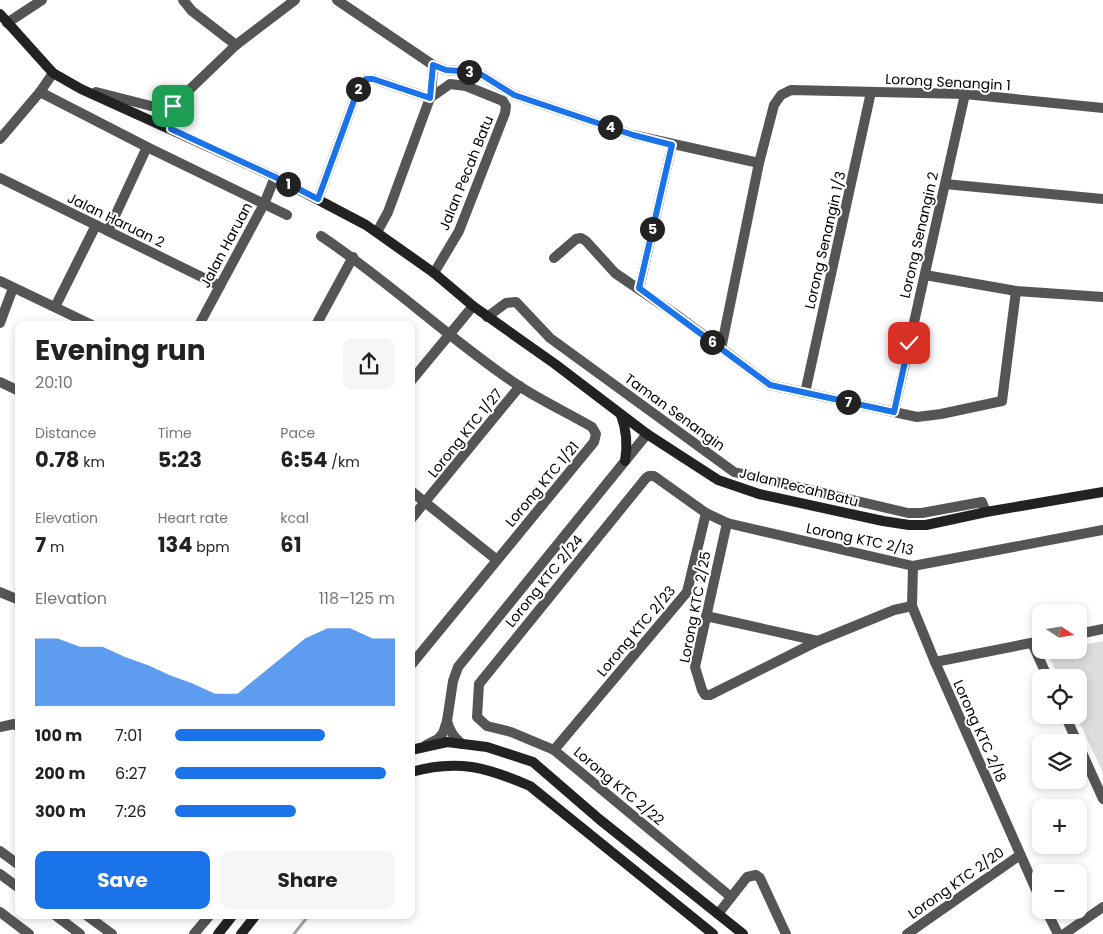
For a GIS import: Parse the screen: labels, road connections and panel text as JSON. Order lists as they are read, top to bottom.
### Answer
{
  "streets": {
    "street": [
      "Lorong Senangin 1",
      "Jalan Pecah Batu",
      "Jalan Haruan 2",
      "Lorong Senangin 2",
      "Lorong Senangin 1/3",
      "Jalan Haruan",
      "Taman Senangin",
      "Lorong KTC 1/27",
      "Lorong KTC 1/21",
      "Lorong KTC 2/13",
      "Lorong KTC 2/24",
      "Lorong KTC 2/25",
      "Lorong KTC 2/23",
      "Lorong KTC 2/18",
      "Lorong KTC 2/22",
      "Lorong KTC 2/20"
    ]
  },
  "crossings": [
    ["Lorong Senangin 1", "Lorong Senangin 2"],
    ["Lorong Senangin 1", "Lorong Senangin 1/3"],
    ["Jalan Pecah Batu", "Jalan Haruan"],
    ["Jalan Pecah Batu", "Taman Senangin"],
    ["Jalan Haruan 2", "Jalan Haruan"],
    ["Lorong KTC 1/27", "Lorong KTC 1/21"],
    ["Lorong KTC 2/13", "Lorong KTC 2/24"],
    ["Lorong KTC 2/13", "Lorong KTC 2/25"],
    ["Lorong KTC 2/13", "Lorong KTC 2/23"],
    ["Lorong KTC 2/13", "Lorong KTC 2/18"],
    ["Lorong KTC 2/24", "Lorong KTC 2/22"],
    ["Lorong KTC 2/23", "Lorong KTC 2/22"],
    ["Lorong KTC 2/18", "Lorong KTC 2/20"]
  ],
  "north": "right",
  "page": {
    "pins": [
      "3",
      "2",
      "4",
      "1",
      "5",
      "6",
      "7"
    ],
    "heading": ["Evening run", "20:10"],
    "stats": [
      ["Distance", "0.78 km"],
      ["Time", "5:23"],
      ["Pace", "6:54 /km"],
      ["Elevation", "7 m"],
      ["Heart rate", "134 bpm"],
      ["kcal", "61"]
    ],
    "chart": ["Elevation", "118–125 m"],
    "map_buttons": ["+", "−"],
    "list": [
      {
        "name": "100 m",
        "note": "7:01"
      },
      {
        "name": "200 m",
        "note": "6:27"
      },
      {
        "name": "300 m",
        "note": "7:26"
      }
    ],
    "buttons": ["Save", "Share"]
  }
}
